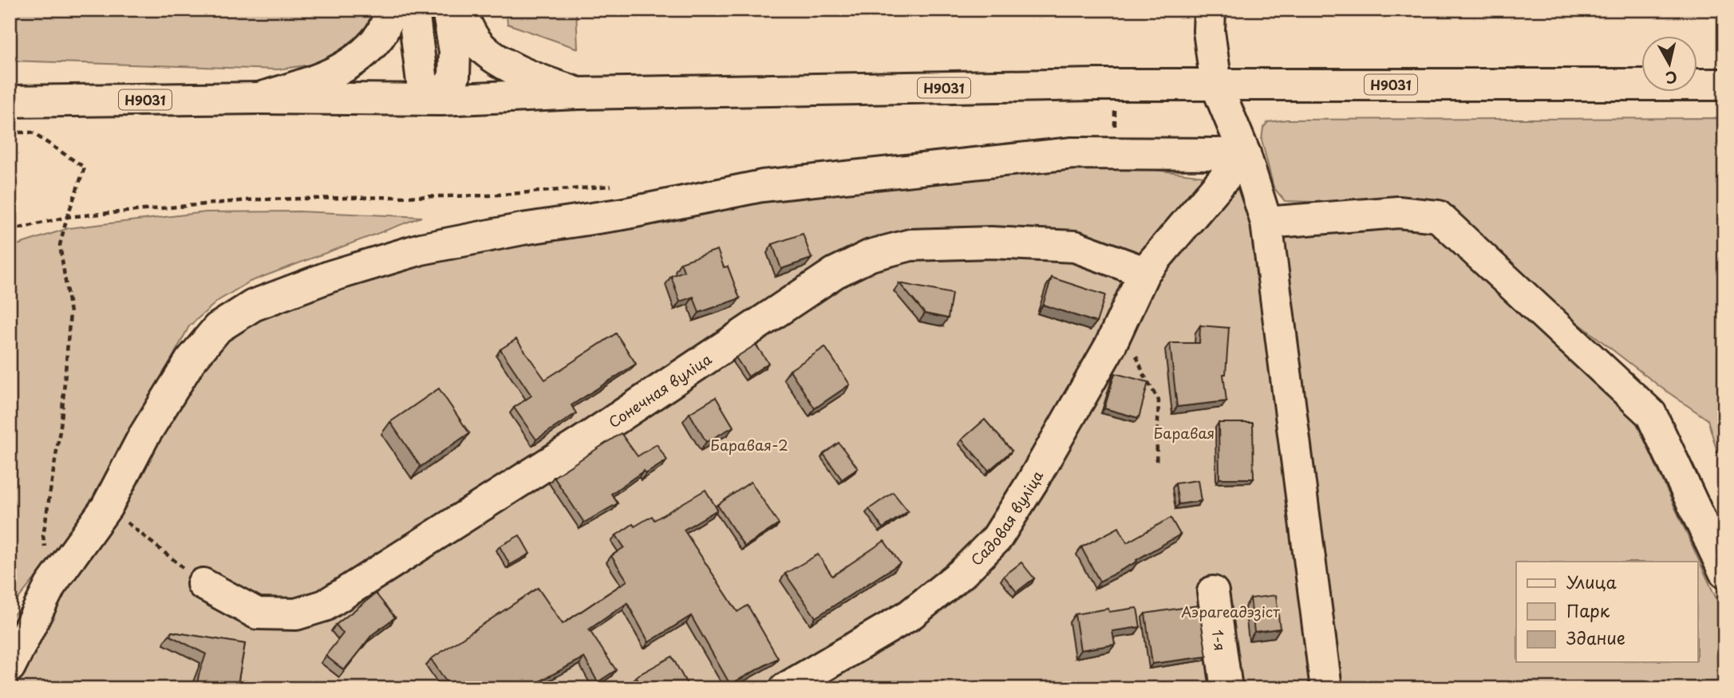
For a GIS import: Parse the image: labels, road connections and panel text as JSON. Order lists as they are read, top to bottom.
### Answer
{
  "streets": {
    "main road": [
      "Н9031",
      "Сонечная вуліца",
      "Садовая вуліца",
      "1-я"
    ]
  },
  "crossings": [
    ["Сонечная вуліца", "Садовая вуліца"]
  ],
  "parks": ["Баравая", "Баравая-2", "Аэрагеадэзіст"],
  "legend": ["Улица", "Парк", "Здание"],
  "north": "bottom"
}
